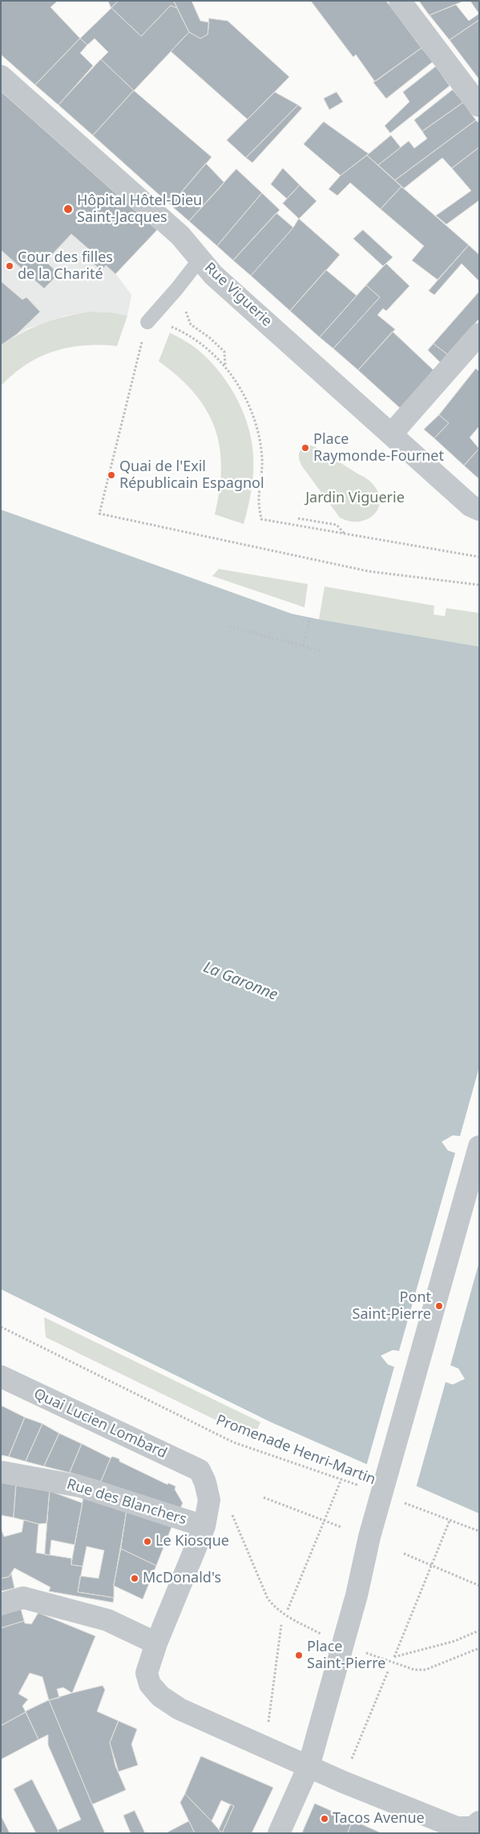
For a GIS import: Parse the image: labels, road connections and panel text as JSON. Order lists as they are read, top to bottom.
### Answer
{
  "streets": {
    "street": ["Rue Viguerie", "Quai Lucien Lombard", "Rue des Blanchers"],
    "path": ["Promenade Henri-Martin"]
  },
  "crossings": [
    ["Quai Lucien Lombard", "Rue des Blanchers"]
  ],
  "water": ["La Garonne"],
  "parks": ["Jardin Viguerie"],
  "places": [
    "Hôpital Hôtel-Dieu Saint-Jacques",
    "Cour des filles de la Charité",
    "Place Raymonde-Fournet",
    "Quai de l'Exil Républicain Espagnol",
    "Pont Saint-Pierre",
    "Le Kiosque",
    "McDonald's",
    "Place Saint-Pierre",
    "Tacos Avenue"
  ]
}
